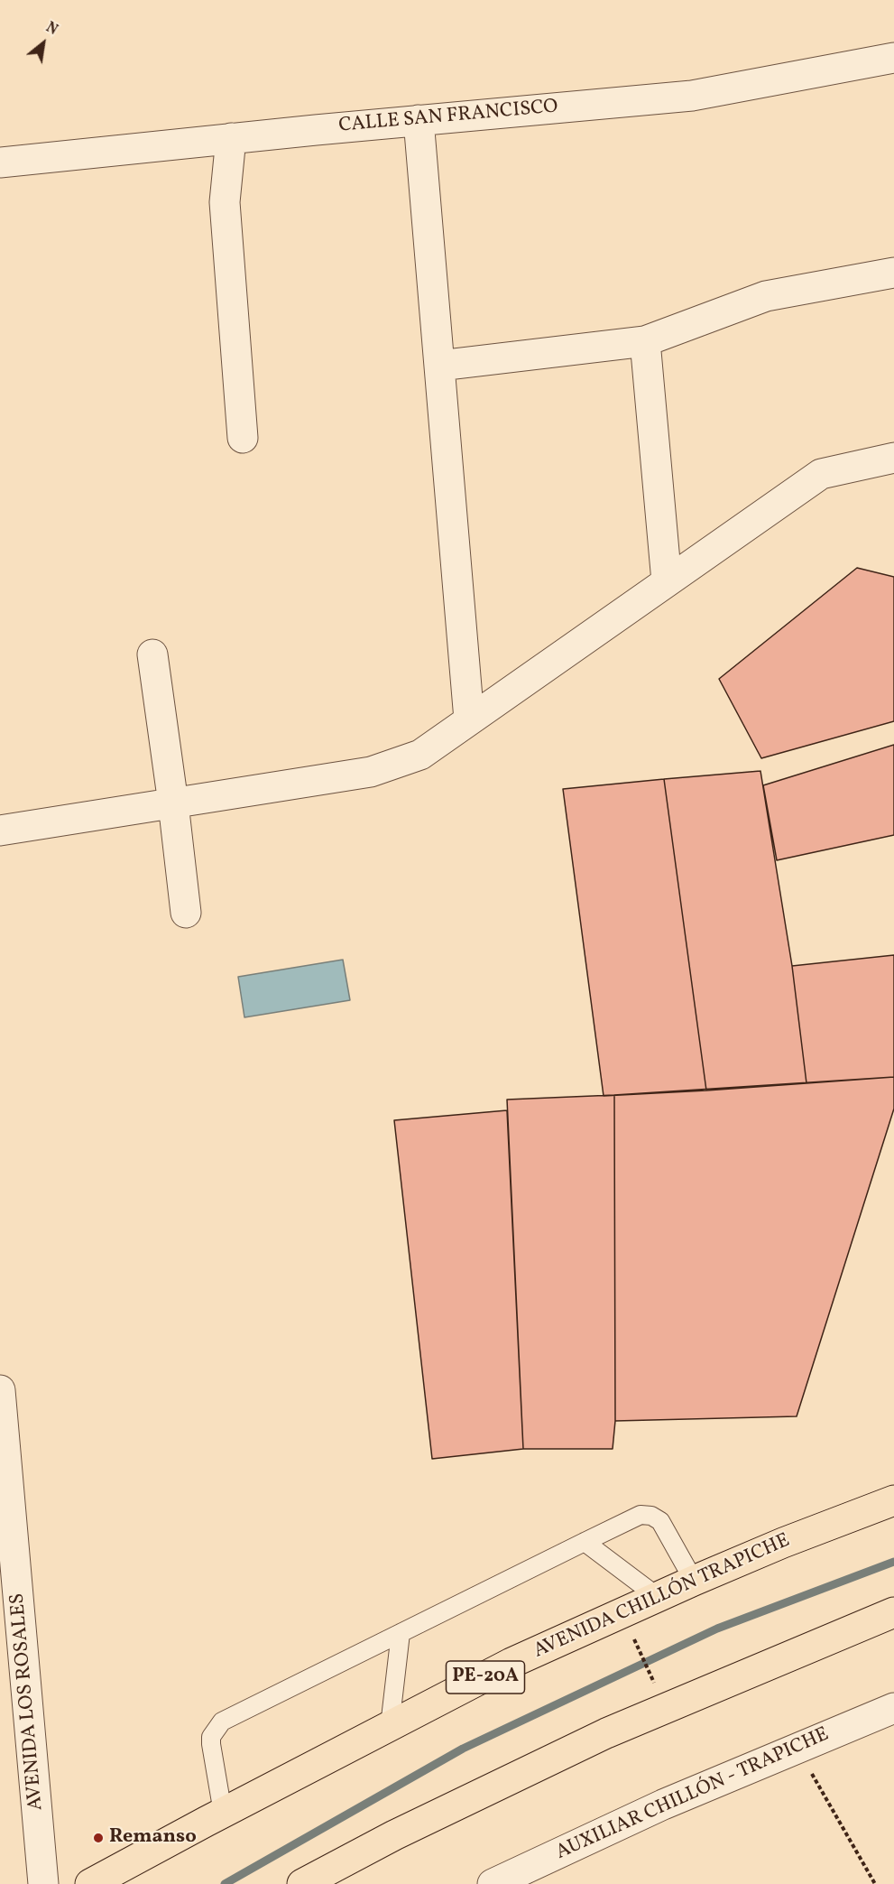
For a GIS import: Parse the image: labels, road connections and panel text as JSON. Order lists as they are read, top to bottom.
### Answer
{
  "streets": {
    "main road": ["AVENIDA CHILLÓN TRAPICHE", "PE-20A"],
    "street": ["CALLE SAN FRANCISCO", "AVENIDA LOS ROSALES", "AUXILIAR CHILLÓN - TRAPICHE"]
  },
  "places": ["Remanso"],
  "north": "top right"
}
